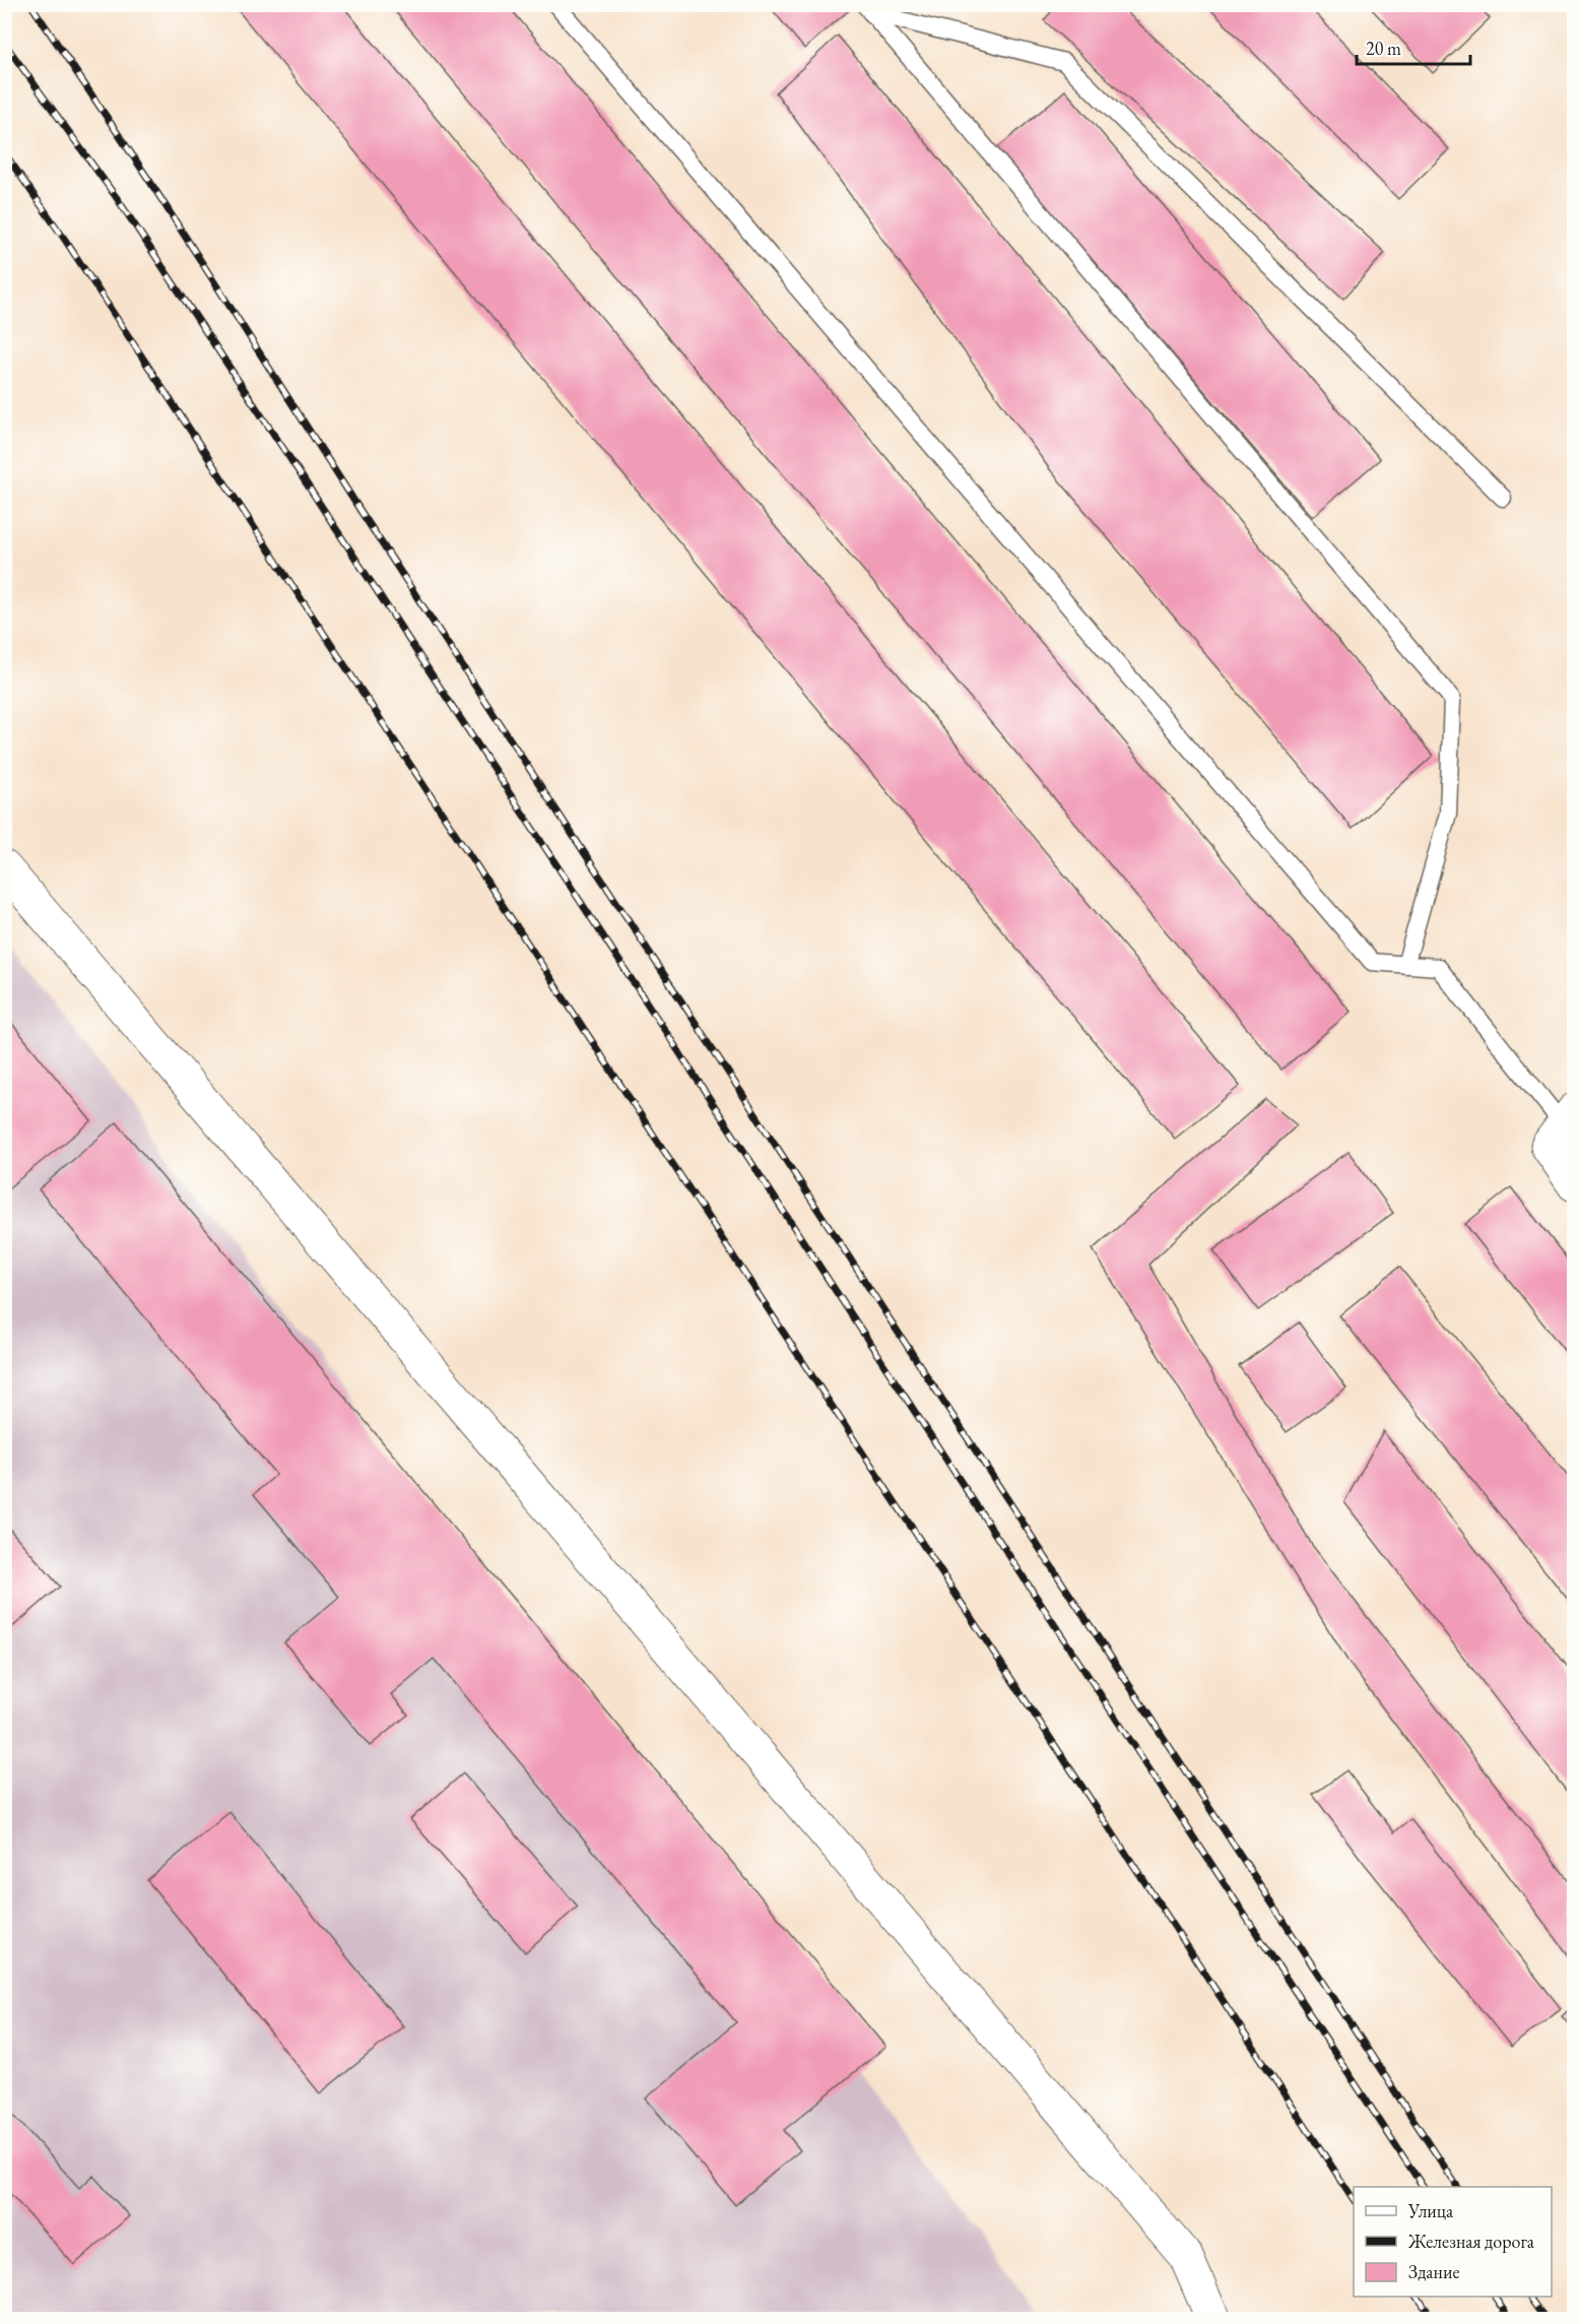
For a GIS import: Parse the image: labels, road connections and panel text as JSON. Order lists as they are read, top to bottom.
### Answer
{
  "legend": ["Улица", "Железная дорога", "Здание"],
  "scale_bar": "20 m"
}
